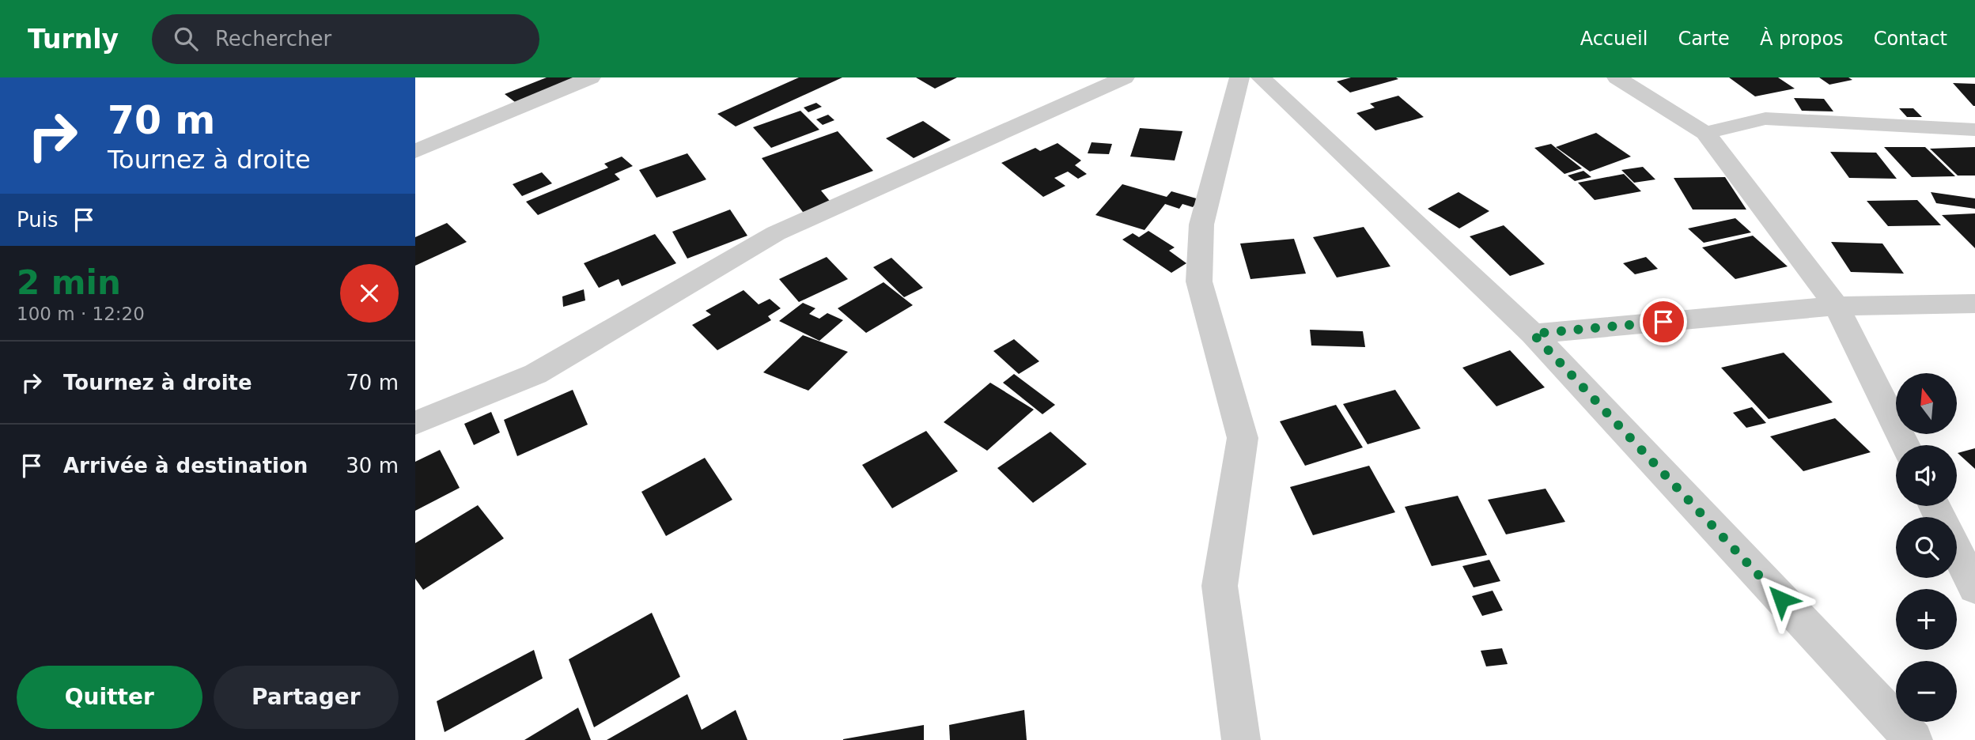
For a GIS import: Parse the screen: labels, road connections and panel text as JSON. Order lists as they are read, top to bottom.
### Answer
{
  "north": "top",
  "page": {
    "header": "Turnly",
    "search": "Rechercher",
    "nav": [
      "Accueil",
      "Carte",
      "À propos",
      "Contact"
    ],
    "turn": ["70 m", "Tournez à droite"],
    "then": "Puis",
    "heading": ["2 min", "100 m · 12:20"],
    "list": [
      {
        "name": "Tournez à droite",
        "value": "70 m"
      },
      {
        "name": "Arrivée à destination",
        "value": "30 m"
      }
    ],
    "map_buttons": ["+", "−"],
    "buttons": ["Quitter", "Partager"]
  }
}
